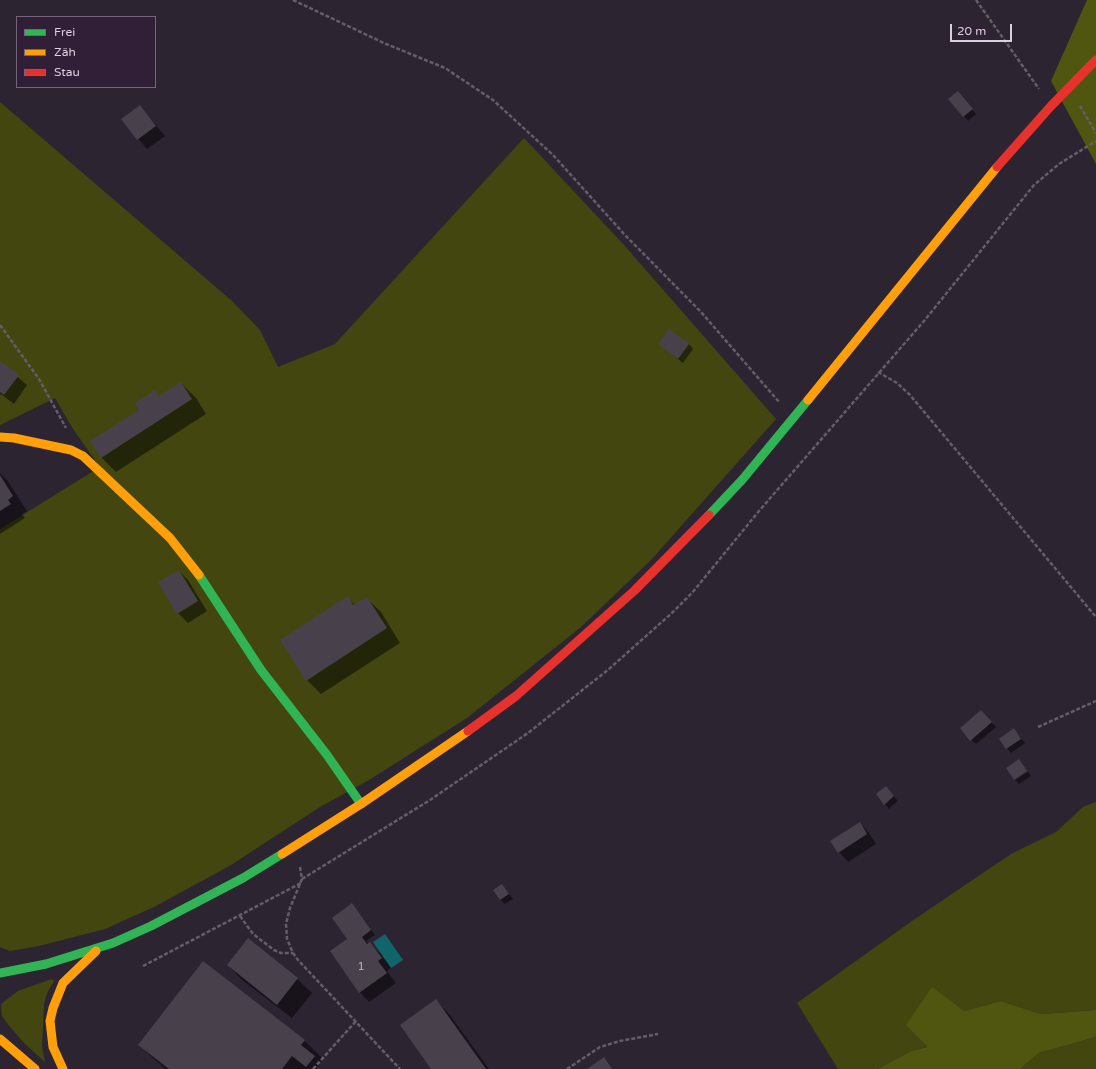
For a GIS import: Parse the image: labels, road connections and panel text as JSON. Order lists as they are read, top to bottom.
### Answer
{
  "house_numbers": ["1"],
  "legend": ["Frei", "Zäh", "Stau"],
  "scale_bar": "20 m"
}
